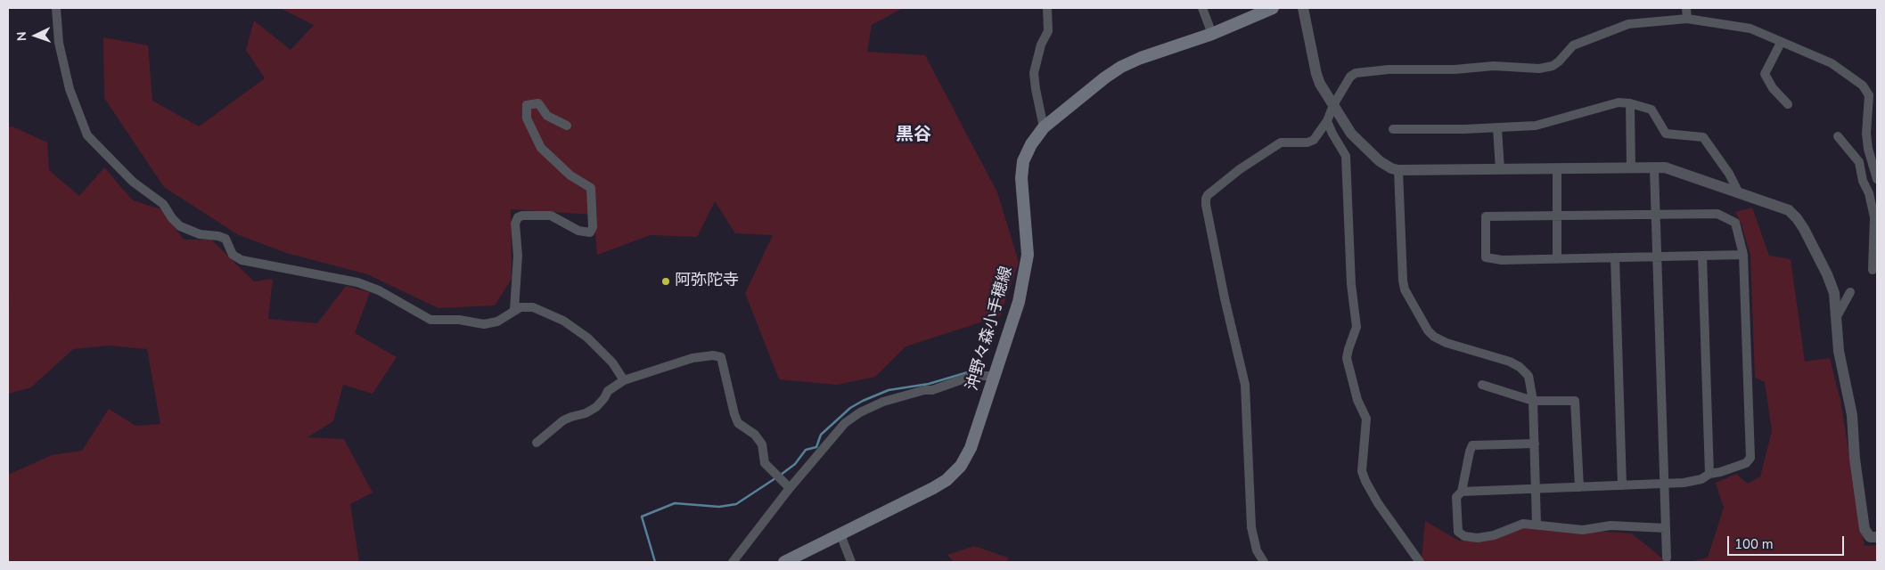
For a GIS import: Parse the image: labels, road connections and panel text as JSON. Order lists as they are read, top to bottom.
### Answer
{
  "streets": {
    "main road": ["沖野々森小手穂線"]
  },
  "districts": ["黒谷"],
  "places": ["阿弥陀寺"],
  "scale_bar": "100 m",
  "north": "left"
}
